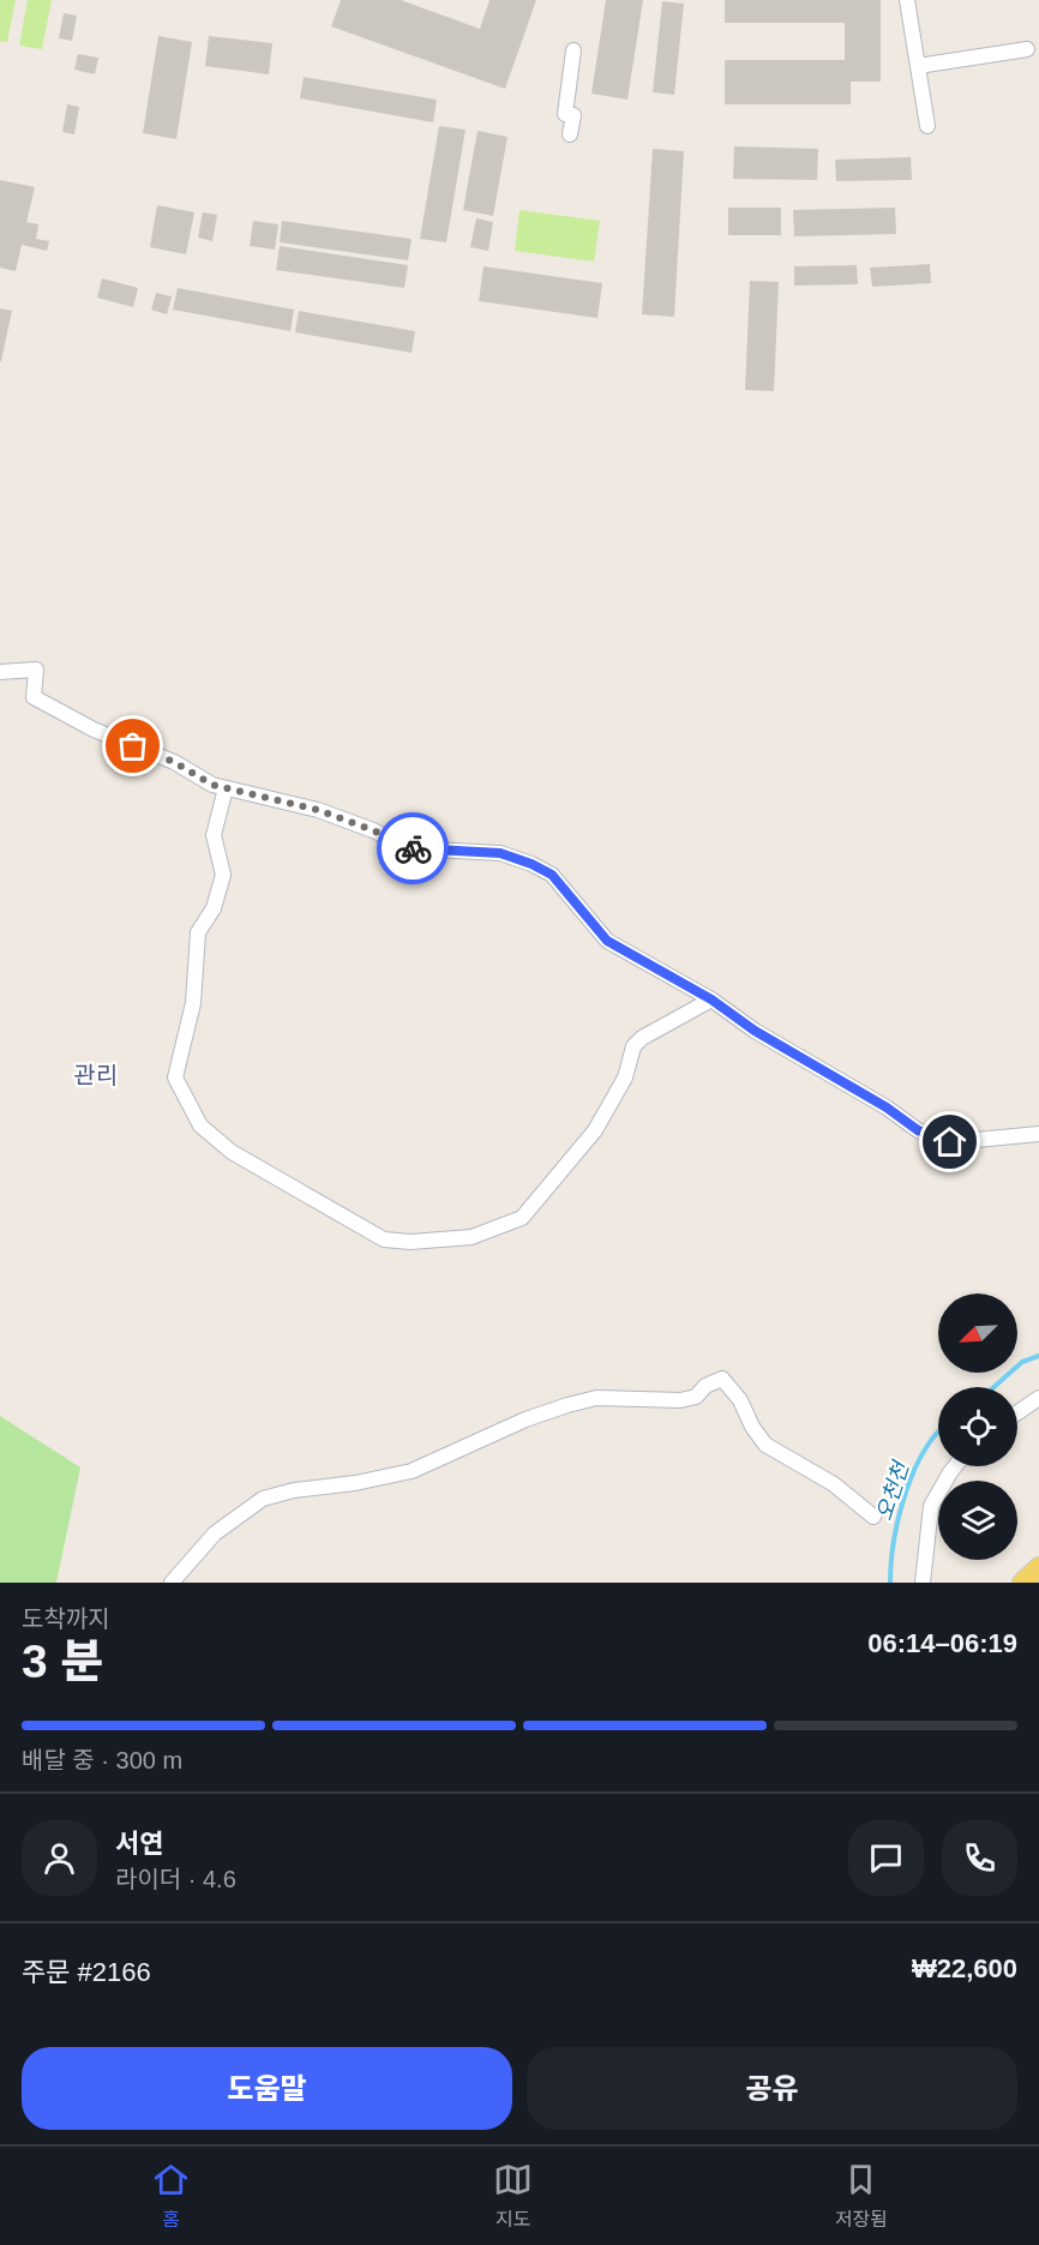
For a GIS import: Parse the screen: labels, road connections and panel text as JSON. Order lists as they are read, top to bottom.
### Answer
{
  "districts": ["관리"],
  "water": ["오천천"],
  "north": "bottom left",
  "page": {
    "heading": ["3 분", "도착까지", "06:14–06:19"],
    "panel": [
      "서연",
      "라이더 · 4.6",
      "주문 #2166",
      "₩22,600"
    ],
    "bar": "배달 중 · 300 m",
    "buttons": ["도움말", "공유"],
    "tabs": ["홈", "지도", "저장됨"]
  }
}
